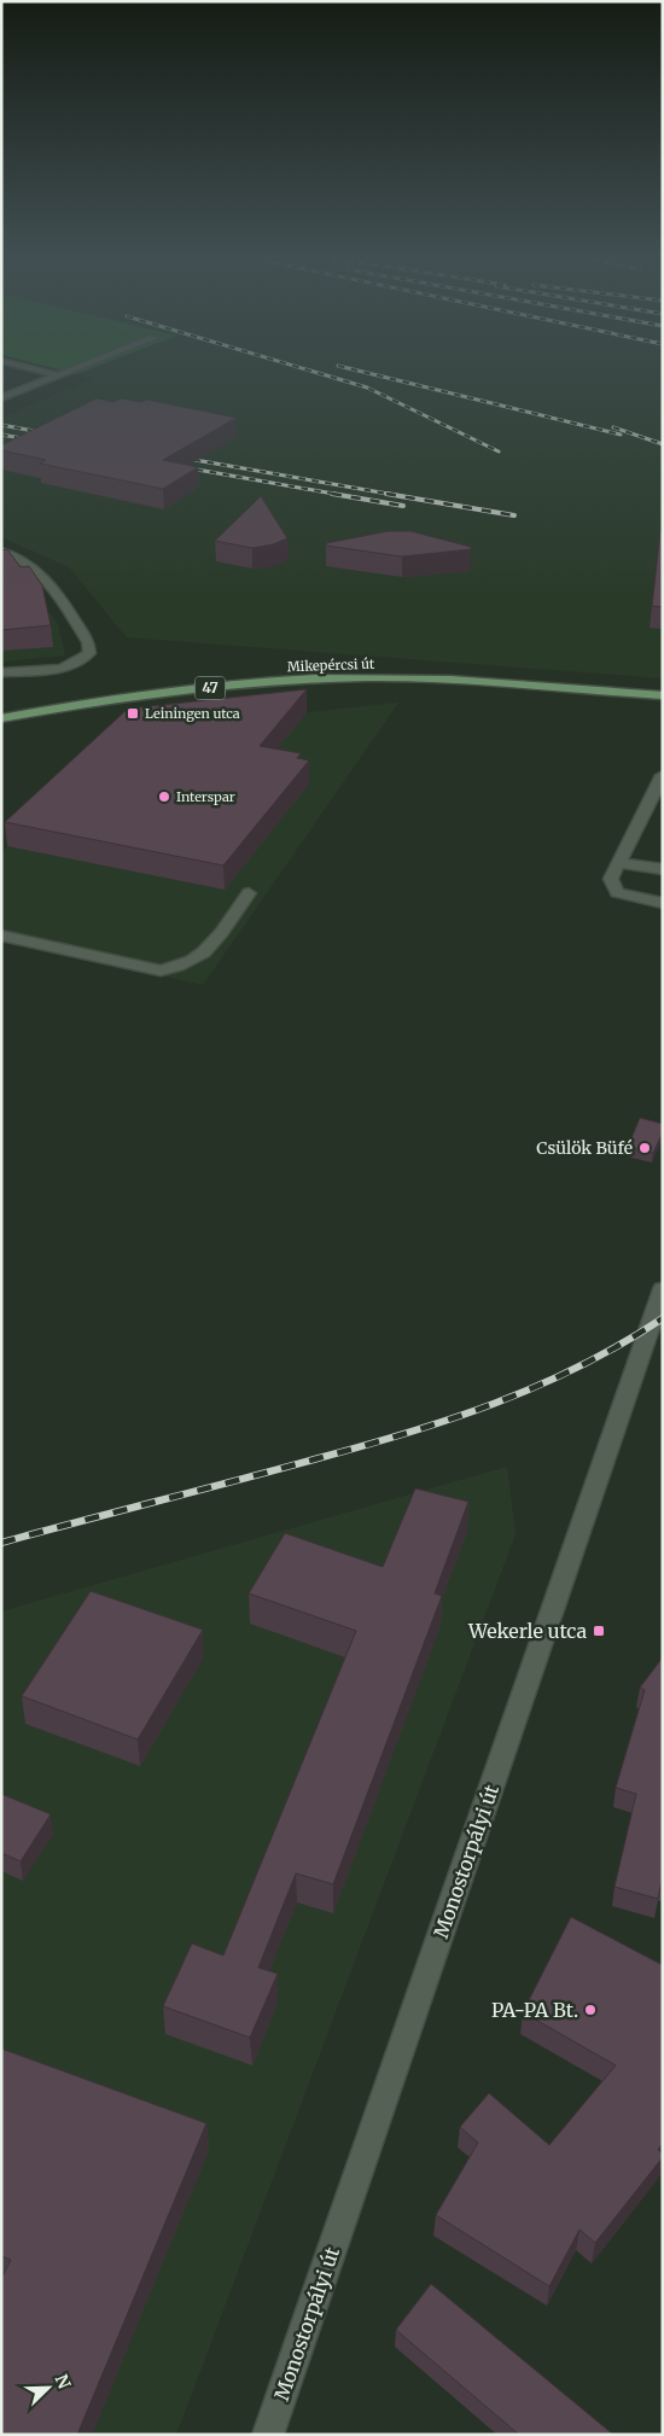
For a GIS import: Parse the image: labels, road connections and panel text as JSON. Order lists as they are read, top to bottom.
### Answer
{
  "streets": {
    "main road": ["Mikepércsi út", "47"],
    "street": ["Monostorpályi út"]
  },
  "places": {
    "transit": ["Leiningen utca", "Wekerle utca"],
    "other": ["Interspar", "Csülök Büfé", "PA-PA Bt."]
  },
  "north": "top right"
}
